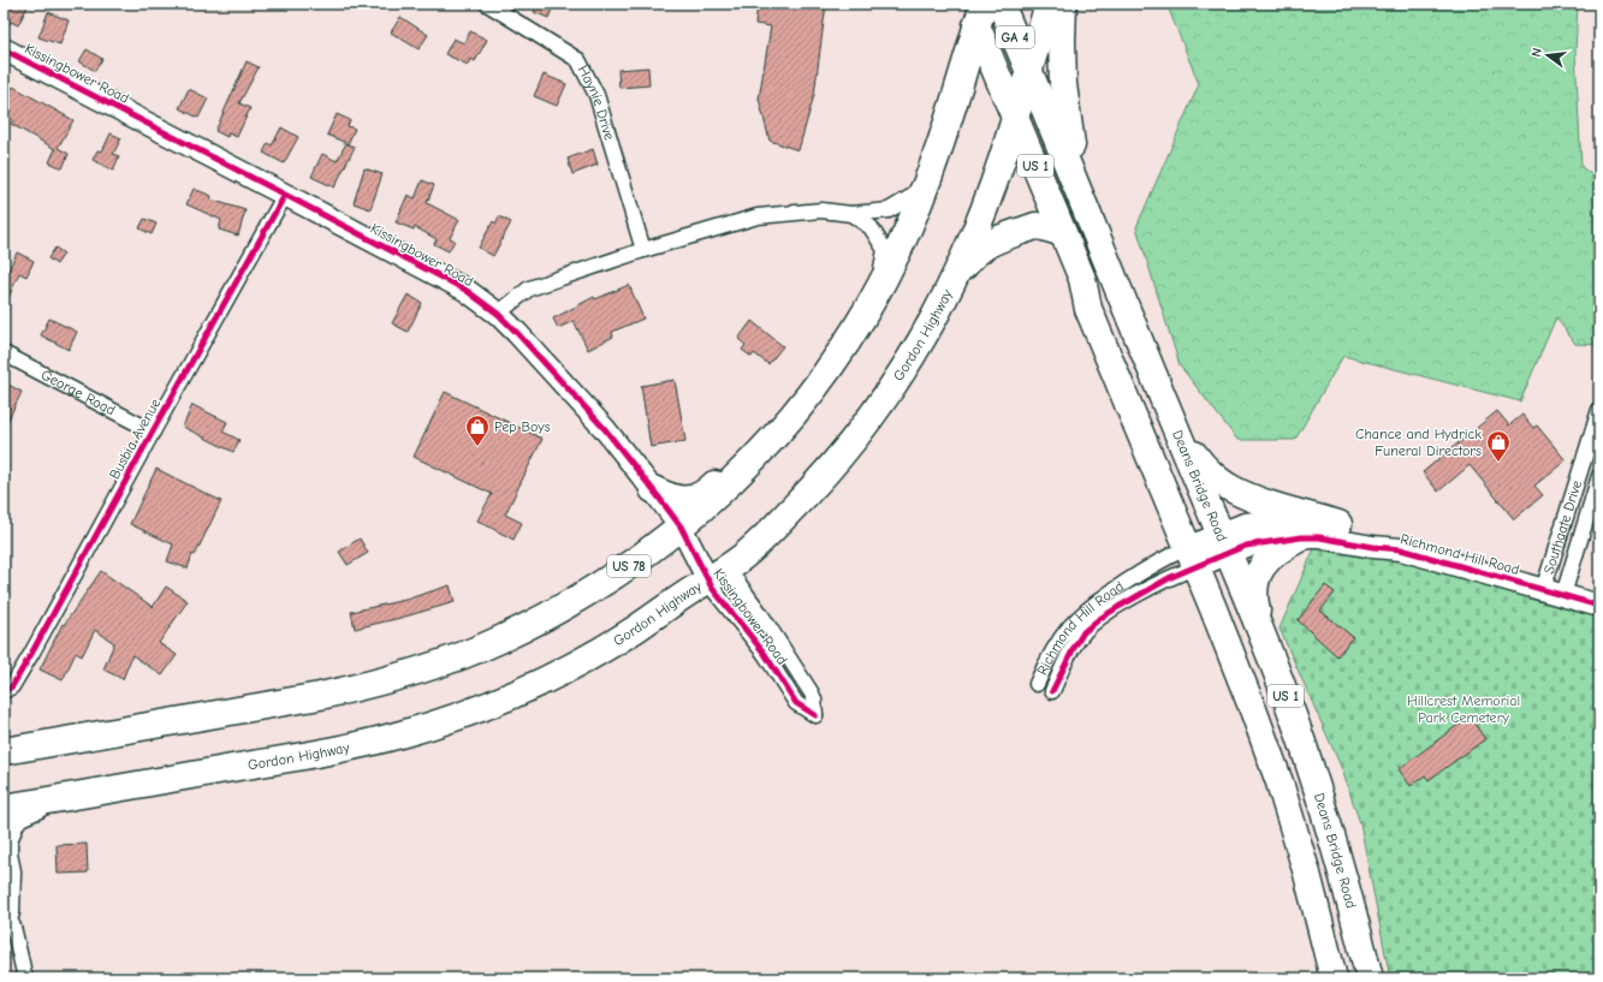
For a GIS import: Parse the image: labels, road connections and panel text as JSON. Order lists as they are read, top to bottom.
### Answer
{
  "streets": {
    "highway": [
      "GA 4",
      "US 1",
      "Gordon Highway",
      "Deans Bridge Road",
      "US 78"
    ],
    "street": [
      "Kissingbower Road",
      "Haynie Drive",
      "George Road",
      "Busbia Avenue",
      "Southgate Drive",
      "Richmond Hill Road"
    ]
  },
  "crossings": [
    ["Kissingbower Road", "Gordon Highway"],
    ["Kissingbower Road", "Busbia Avenue"],
    ["Kissingbower Road", "US 78"],
    ["US 1", "Gordon Highway"],
    ["US 1", "Deans Bridge Road"],
    ["US 1", "Richmond Hill Road"],
    ["US 1", "US 78"],
    ["Gordon Highway", "Deans Bridge Road"],
    ["George Road", "Busbia Avenue"],
    ["Deans Bridge Road", "Richmond Hill Road"],
    ["Southgate Drive", "Richmond Hill Road"]
  ],
  "parks": ["Hillcrest Memorial Park Cemetery"],
  "places": {
    "shop": ["Pep Boys", "Chance and Hydrick Funeral Directors"]
  },
  "north": "left"
}
